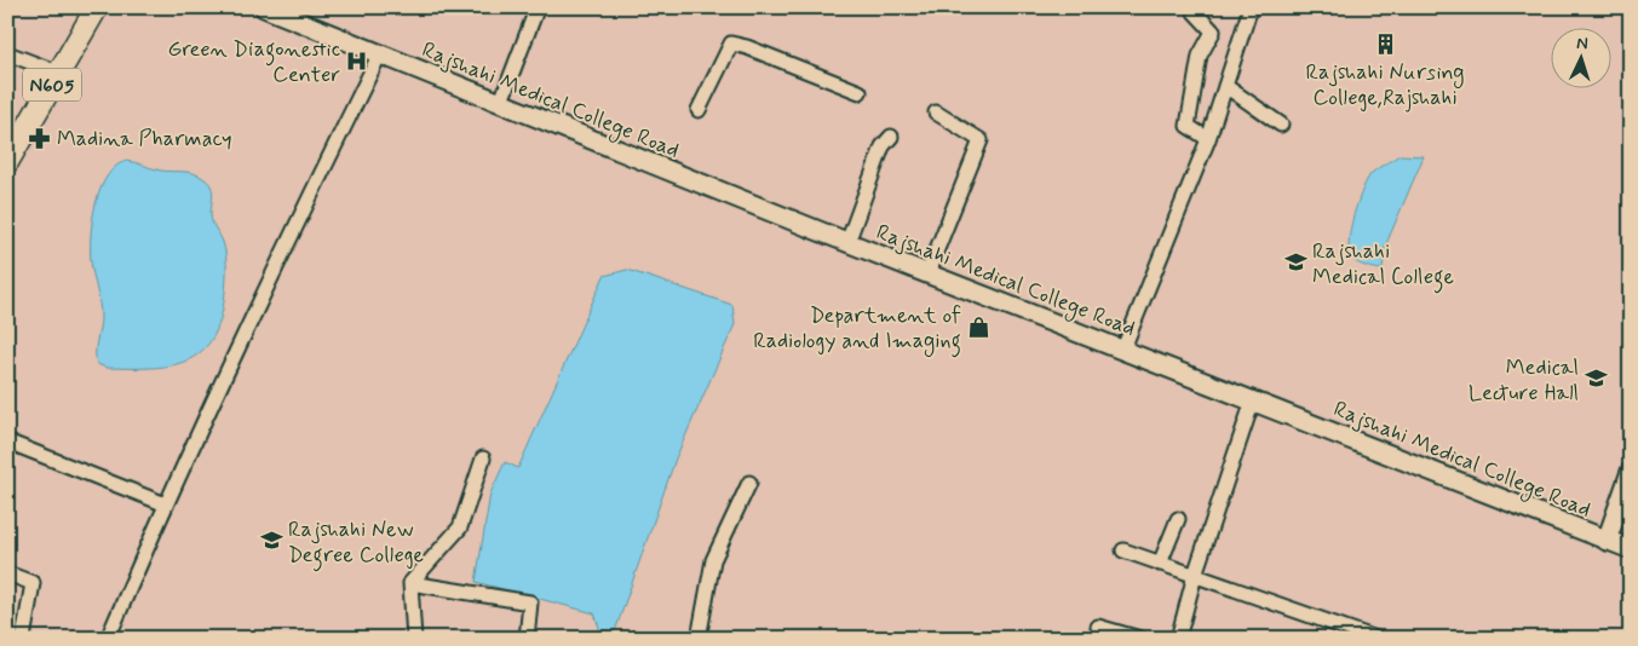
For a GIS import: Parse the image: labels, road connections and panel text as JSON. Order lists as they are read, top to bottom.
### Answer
{
  "streets": {
    "highway": ["N605"],
    "main road": ["Rajshahi Medical College Road"]
  },
  "places": {
    "building": ["Rajshahi Nursing College,Rajshahi"],
    "hospital": ["Green Diagonestic Center"],
    "pharmacy": ["Madina Pharmacy"],
    "school or university": ["Rajshahi Medical College", "Medical Lecture Hall", "Rajshahi New Degree College"],
    "shop": ["Department of Radiology and Imaging"]
  },
  "north": "top"
}
